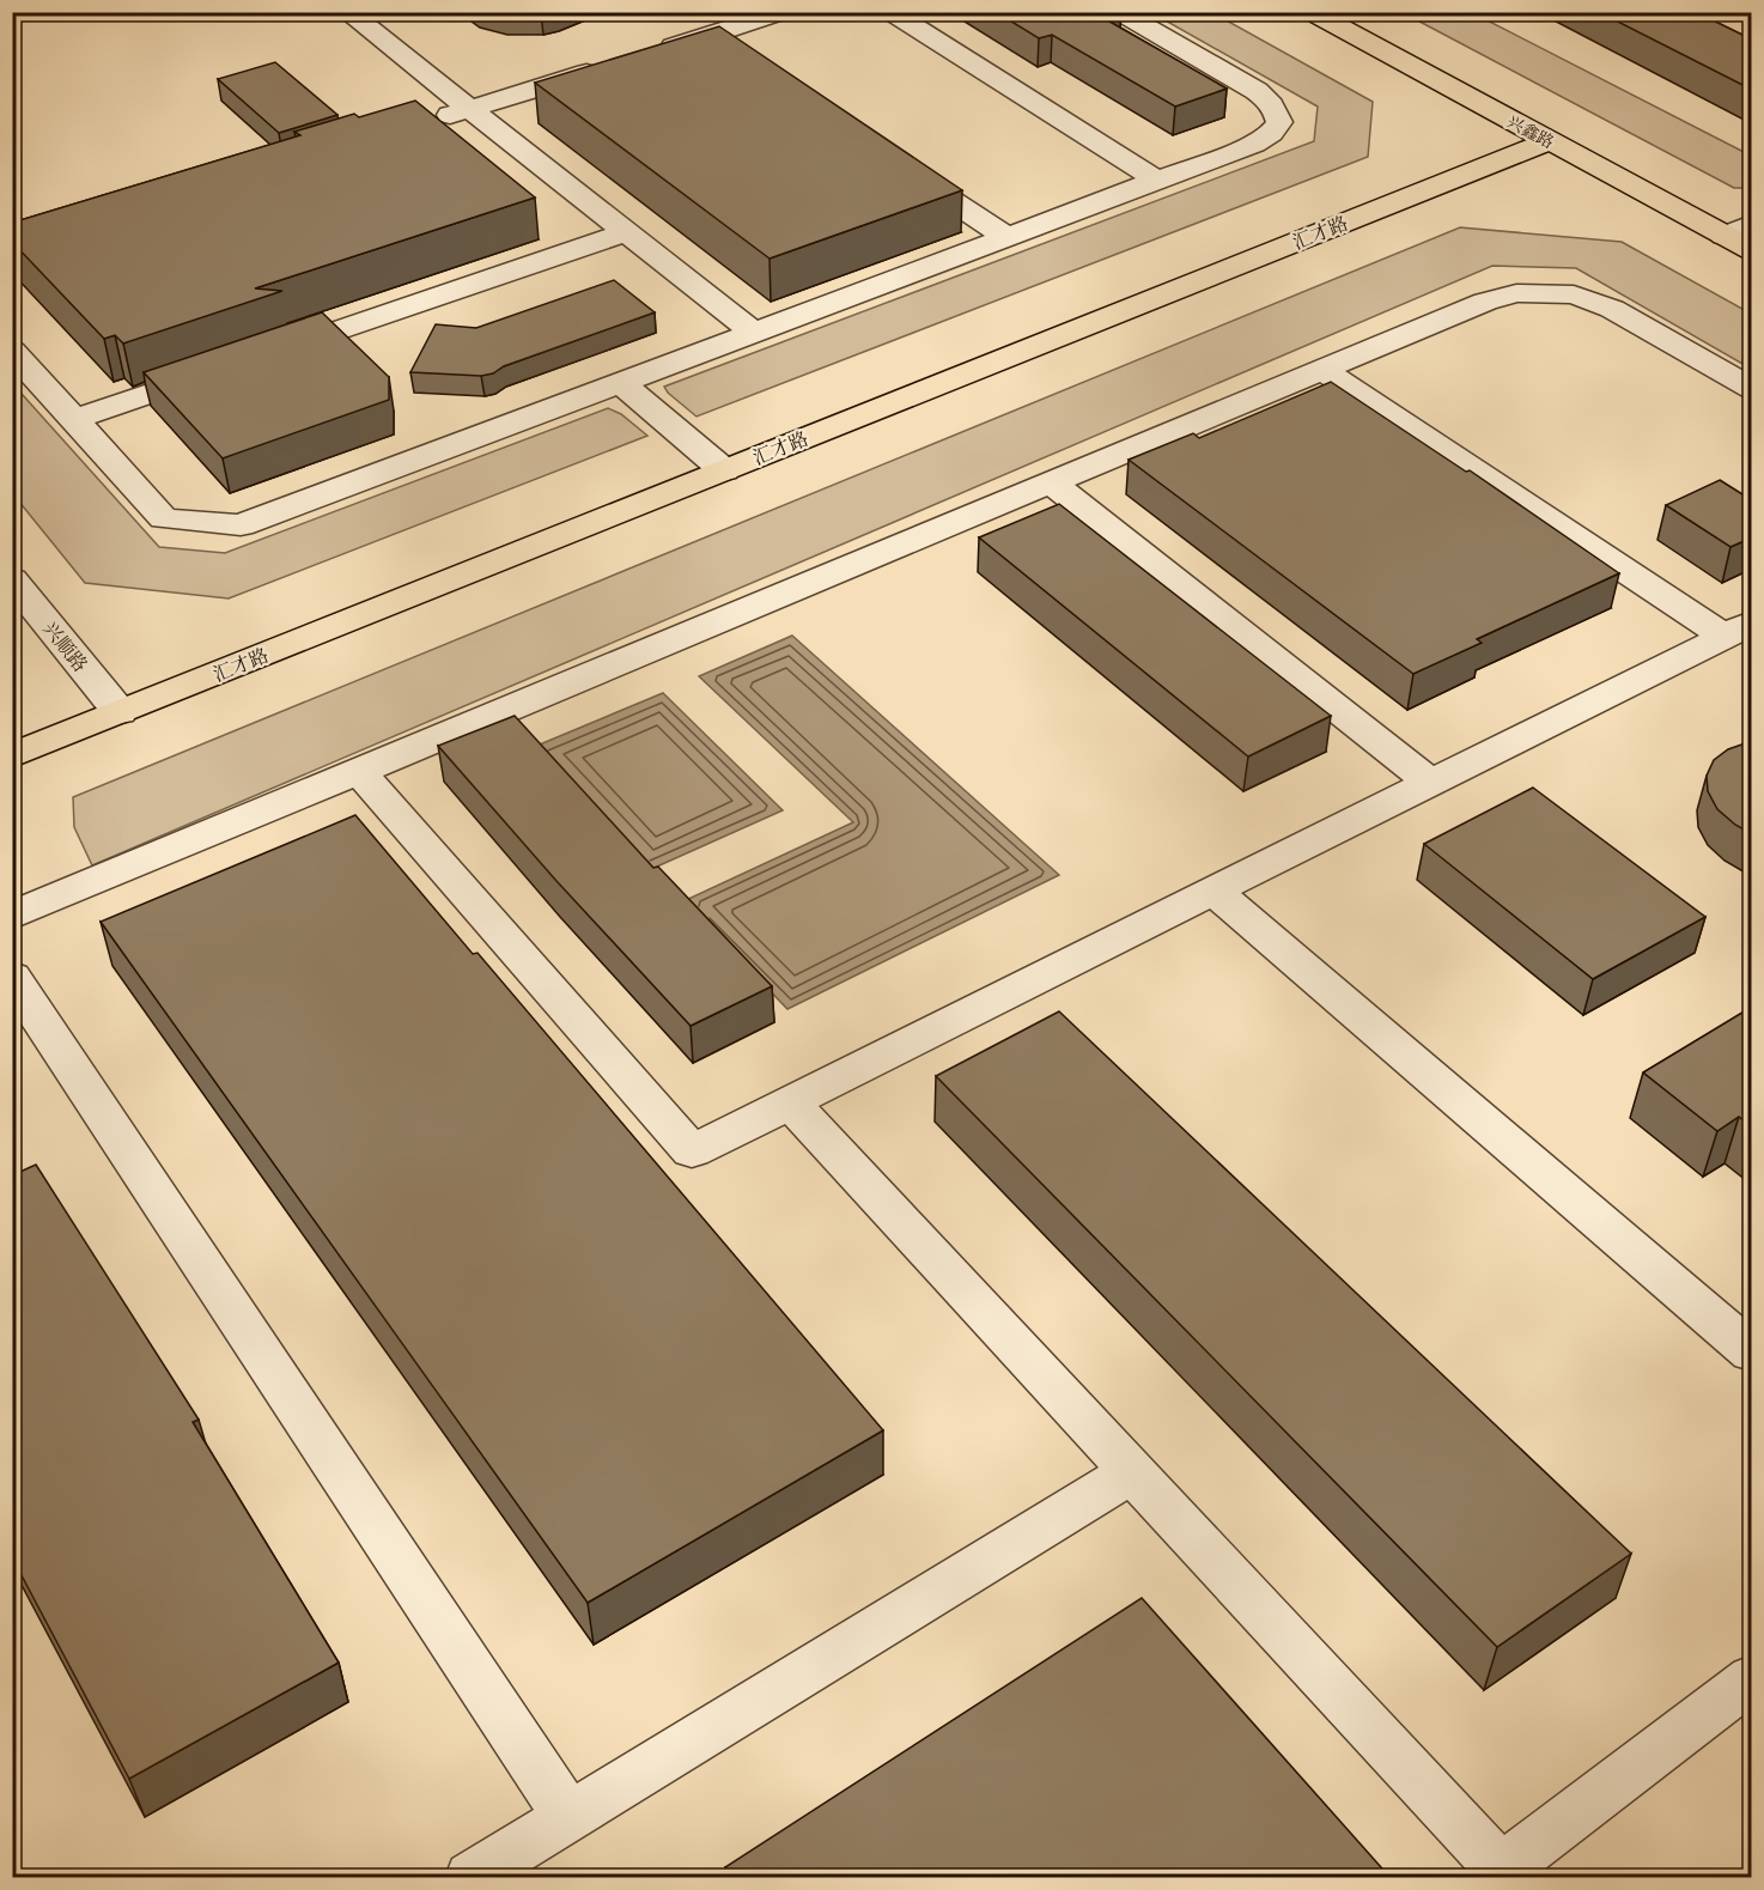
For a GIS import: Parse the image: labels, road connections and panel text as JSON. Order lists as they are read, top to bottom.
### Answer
{
  "streets": {
    "main road": ["兴鑫路", "汇才路"],
    "street": ["兴顺路"]
  },
  "crossings": [
    ["兴鑫路", "汇才路"],
    ["汇才路", "兴顺路"]
  ]
}
